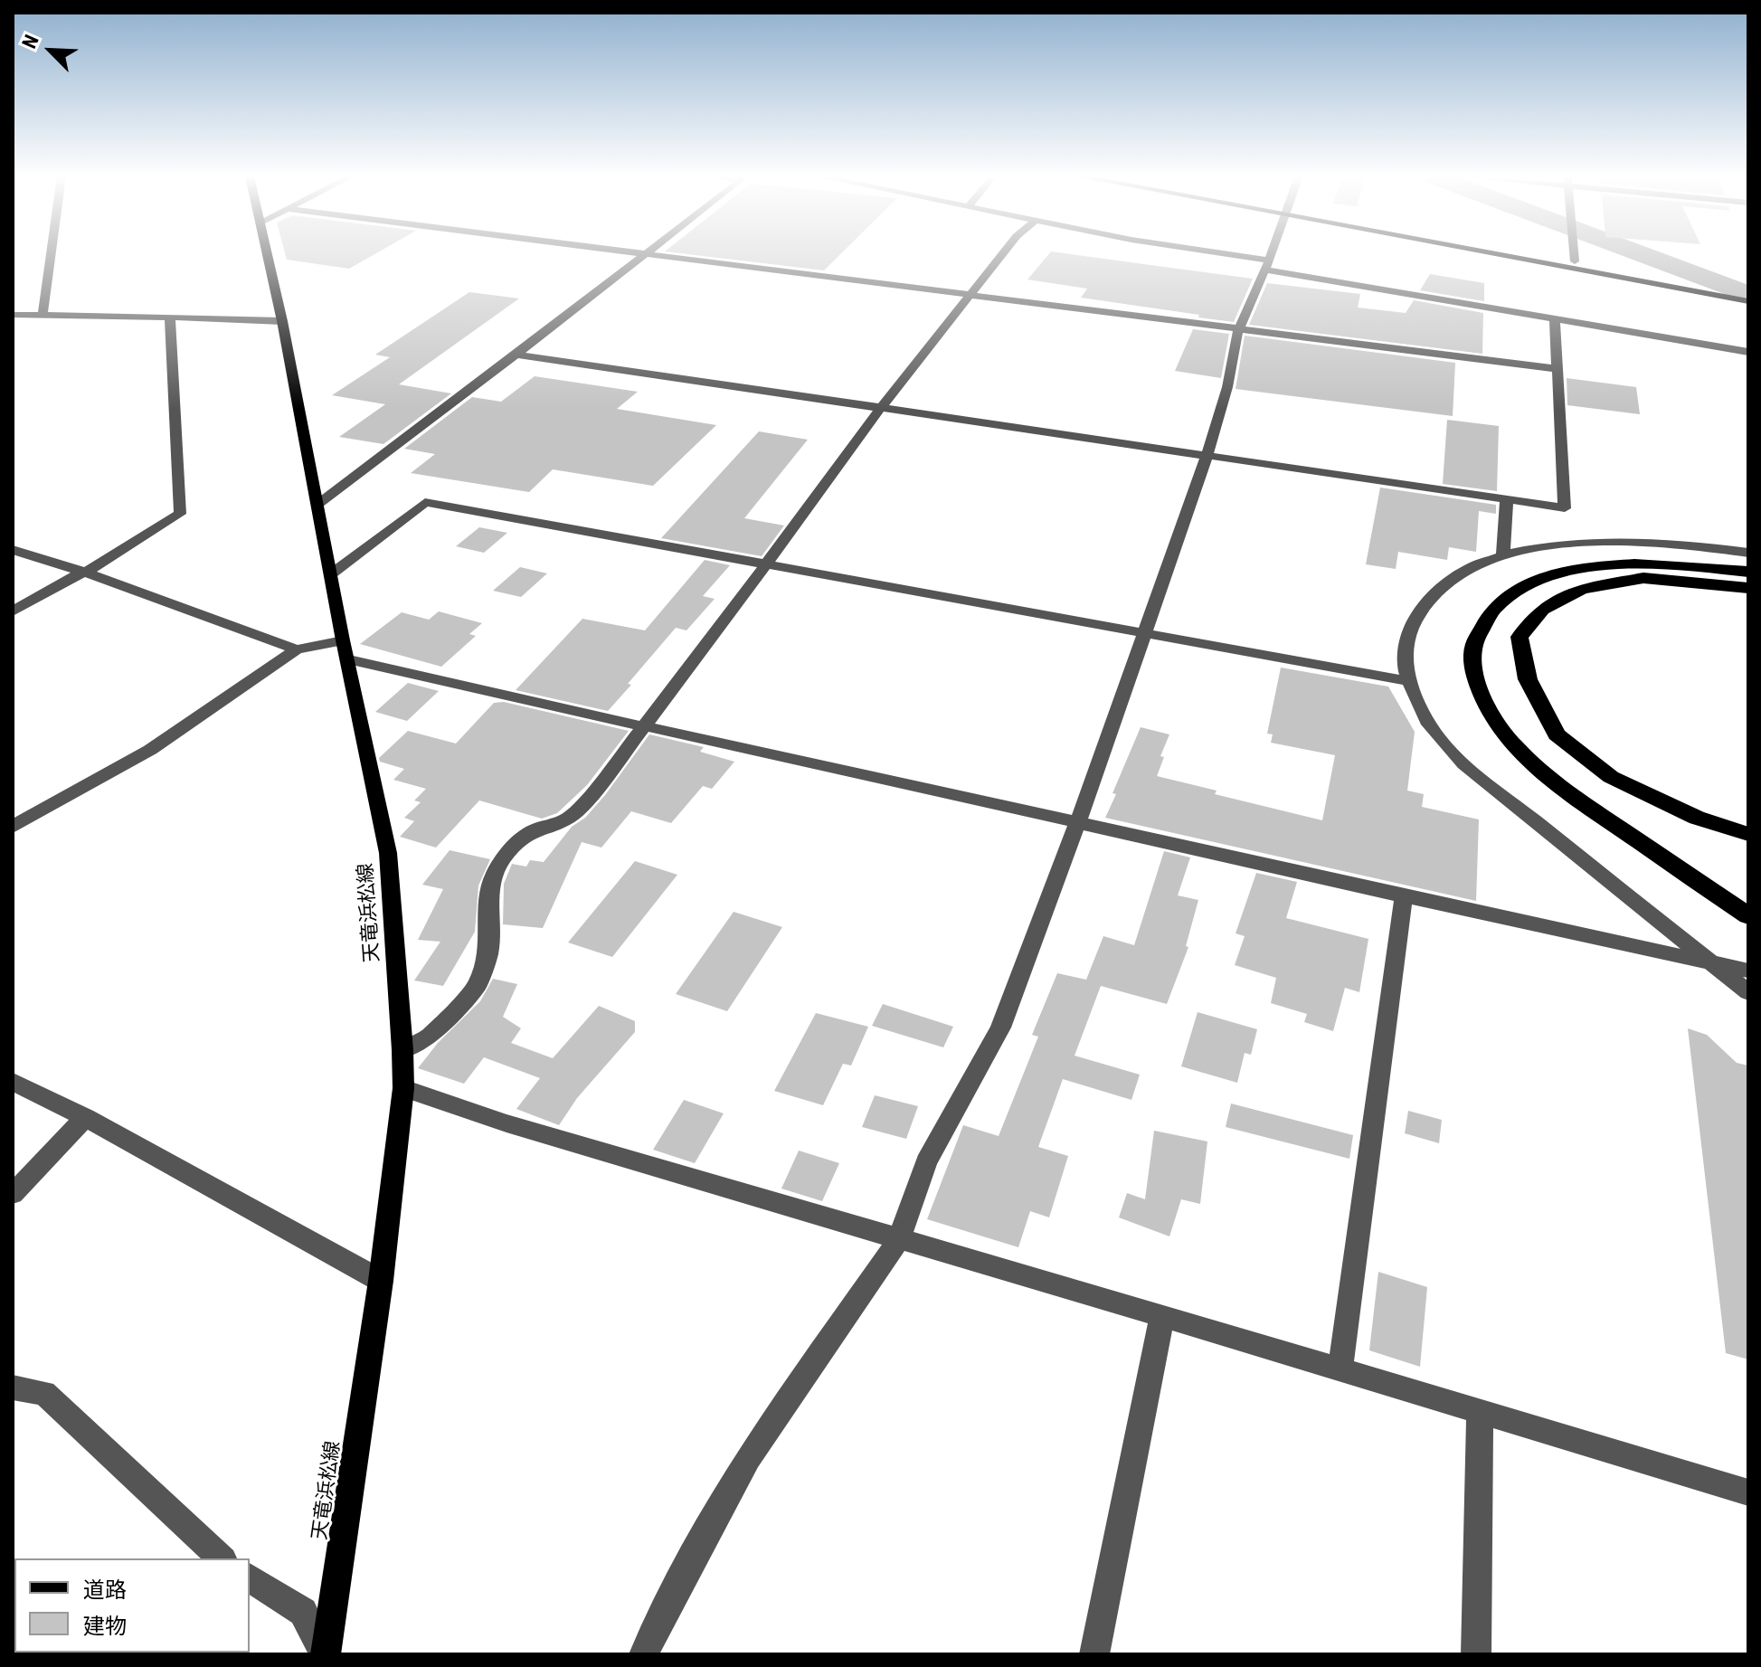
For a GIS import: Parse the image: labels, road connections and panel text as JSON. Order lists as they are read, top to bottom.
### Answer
{
  "streets": {
    "main road": ["天竜浜松線"]
  },
  "legend": ["道路", "建物"],
  "north": "top left"
}
